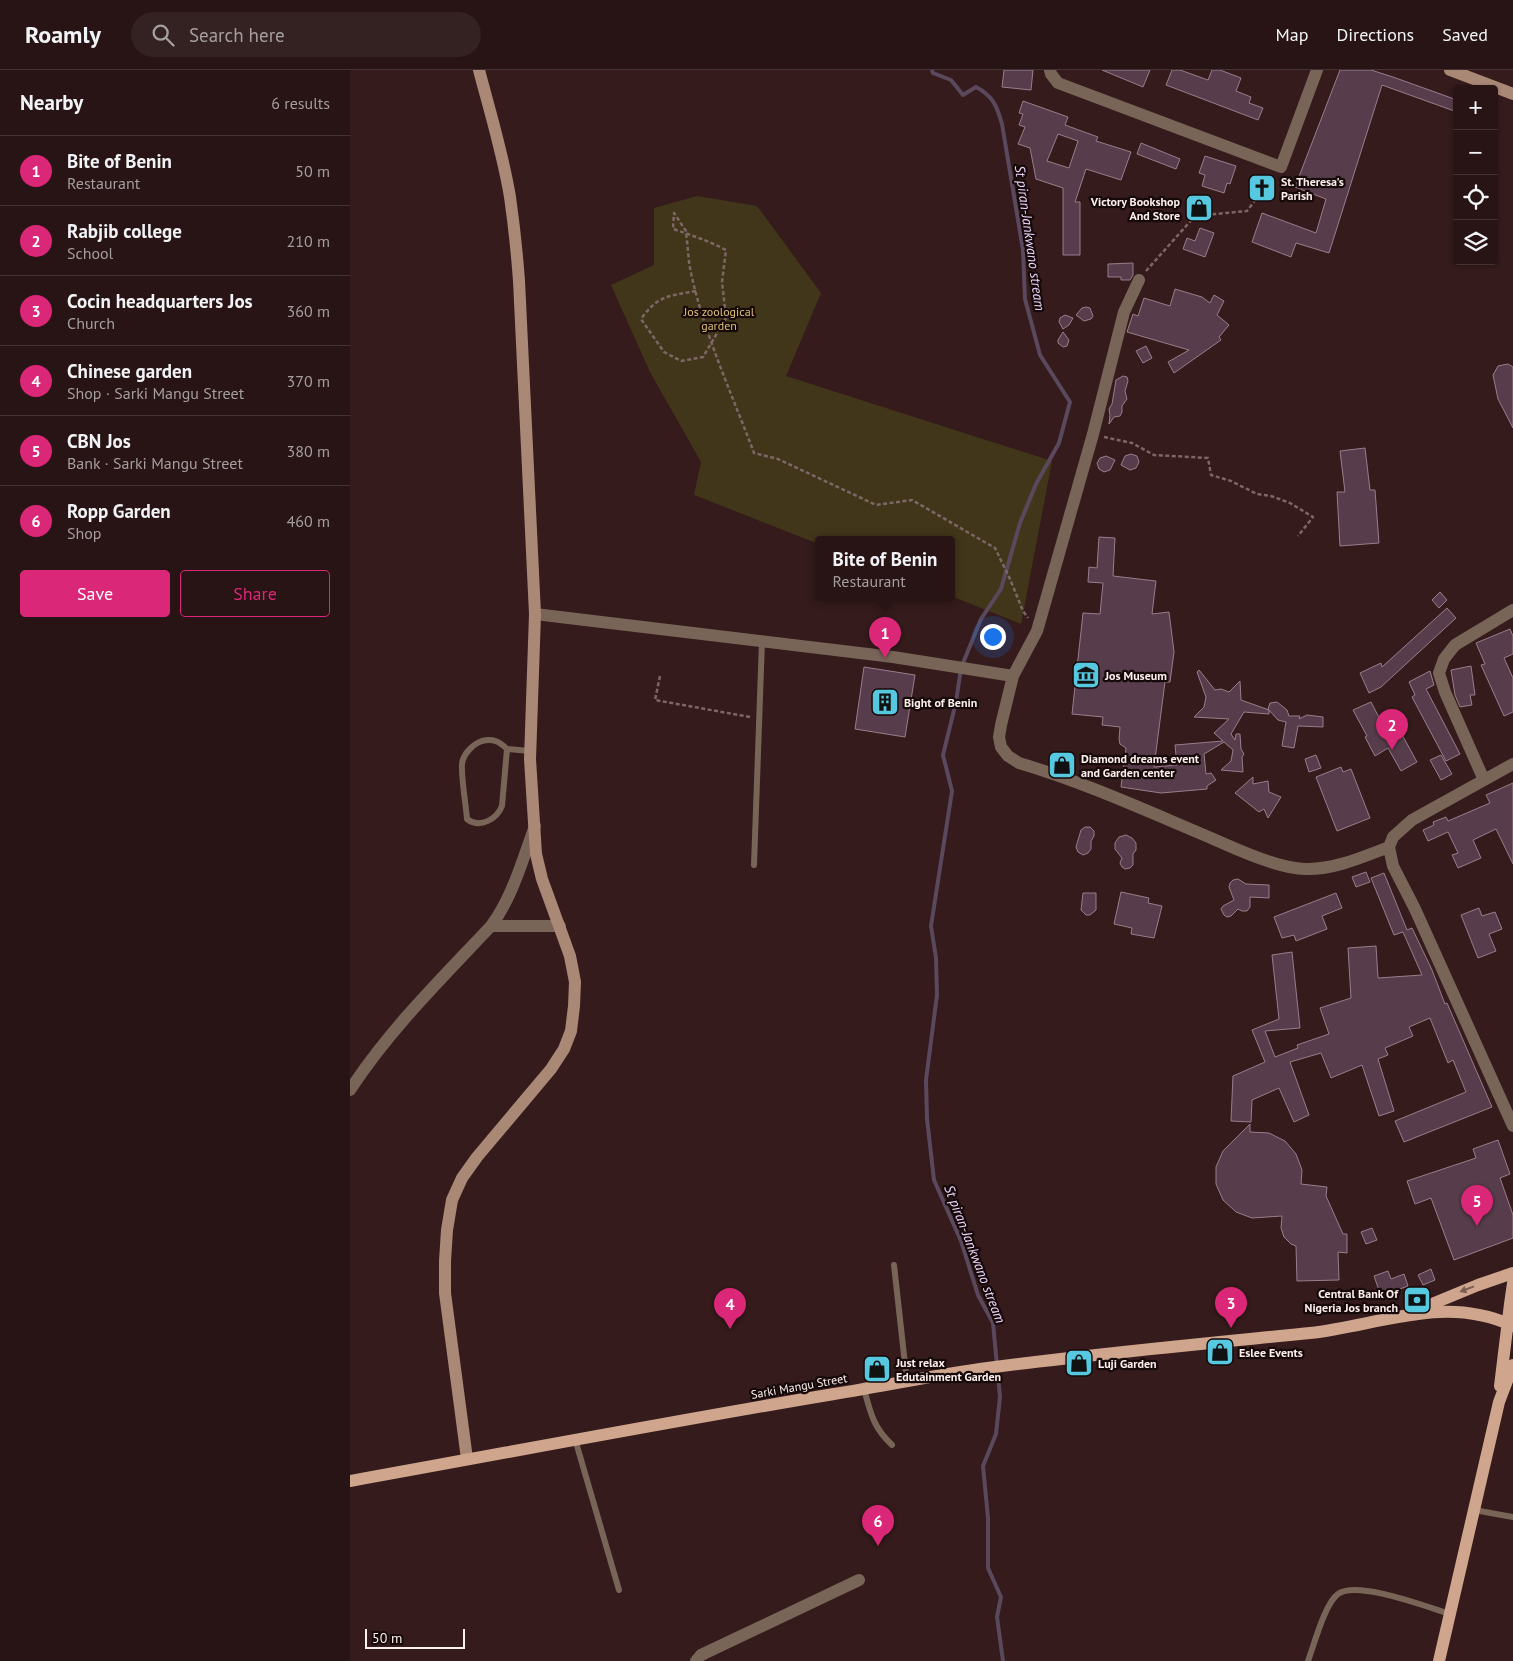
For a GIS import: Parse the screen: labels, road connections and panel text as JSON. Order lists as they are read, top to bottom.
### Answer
{
  "streets": {
    "main road": ["Sarki Mangu Street"]
  },
  "water": ["St piran-Jankwano stream"],
  "parks": ["Jos zoological garden"],
  "places": {
    "church": ["St. Theresa's Parish"],
    "shop": [
      "Victory Bookshop And Store",
      "Diamond dreams event and Garden center",
      "Eslee Events",
      "Luji Garden",
      "Just relax Edutainment Garden"
    ],
    "museum": ["Jos Museum"],
    "building": ["Bight of Benin"],
    "bank": ["Central Bank Of Nigeria Jos branch"]
  },
  "scale_bar": "50 m",
  "page": {
    "header": "Roamly",
    "search": "Search here",
    "nav": ["Map", "Directions", "Saved"],
    "heading": ["Nearby", "6 results"],
    "map_buttons": ["+", "−"],
    "list": [
      {
        "mark": "1",
        "name": "Bite of Benin",
        "note": "Restaurant",
        "value": "50 m"
      },
      {
        "mark": "2",
        "name": "Rabjib college",
        "note": "School",
        "value": "210 m"
      },
      {
        "mark": "3",
        "name": "Cocin headquarters Jos",
        "note": "Church",
        "value": "360 m"
      },
      {
        "mark": "4",
        "name": "Chinese garden",
        "note": "Shop · Sarki Mangu Street",
        "value": "370 m"
      },
      {
        "mark": "5",
        "name": "CBN Jos",
        "note": "Bank · Sarki Mangu Street",
        "value": "380 m"
      },
      {
        "mark": "6",
        "name": "Ropp Garden",
        "note": "Shop",
        "value": "460 m"
      }
    ],
    "popup": ["Bite of Benin", "Restaurant"],
    "buttons": ["Save", "Share"],
    "pins": [
      "1",
      "2",
      "5",
      "3",
      "4",
      "6"
    ],
    "scale": "50 m"
  }
}
